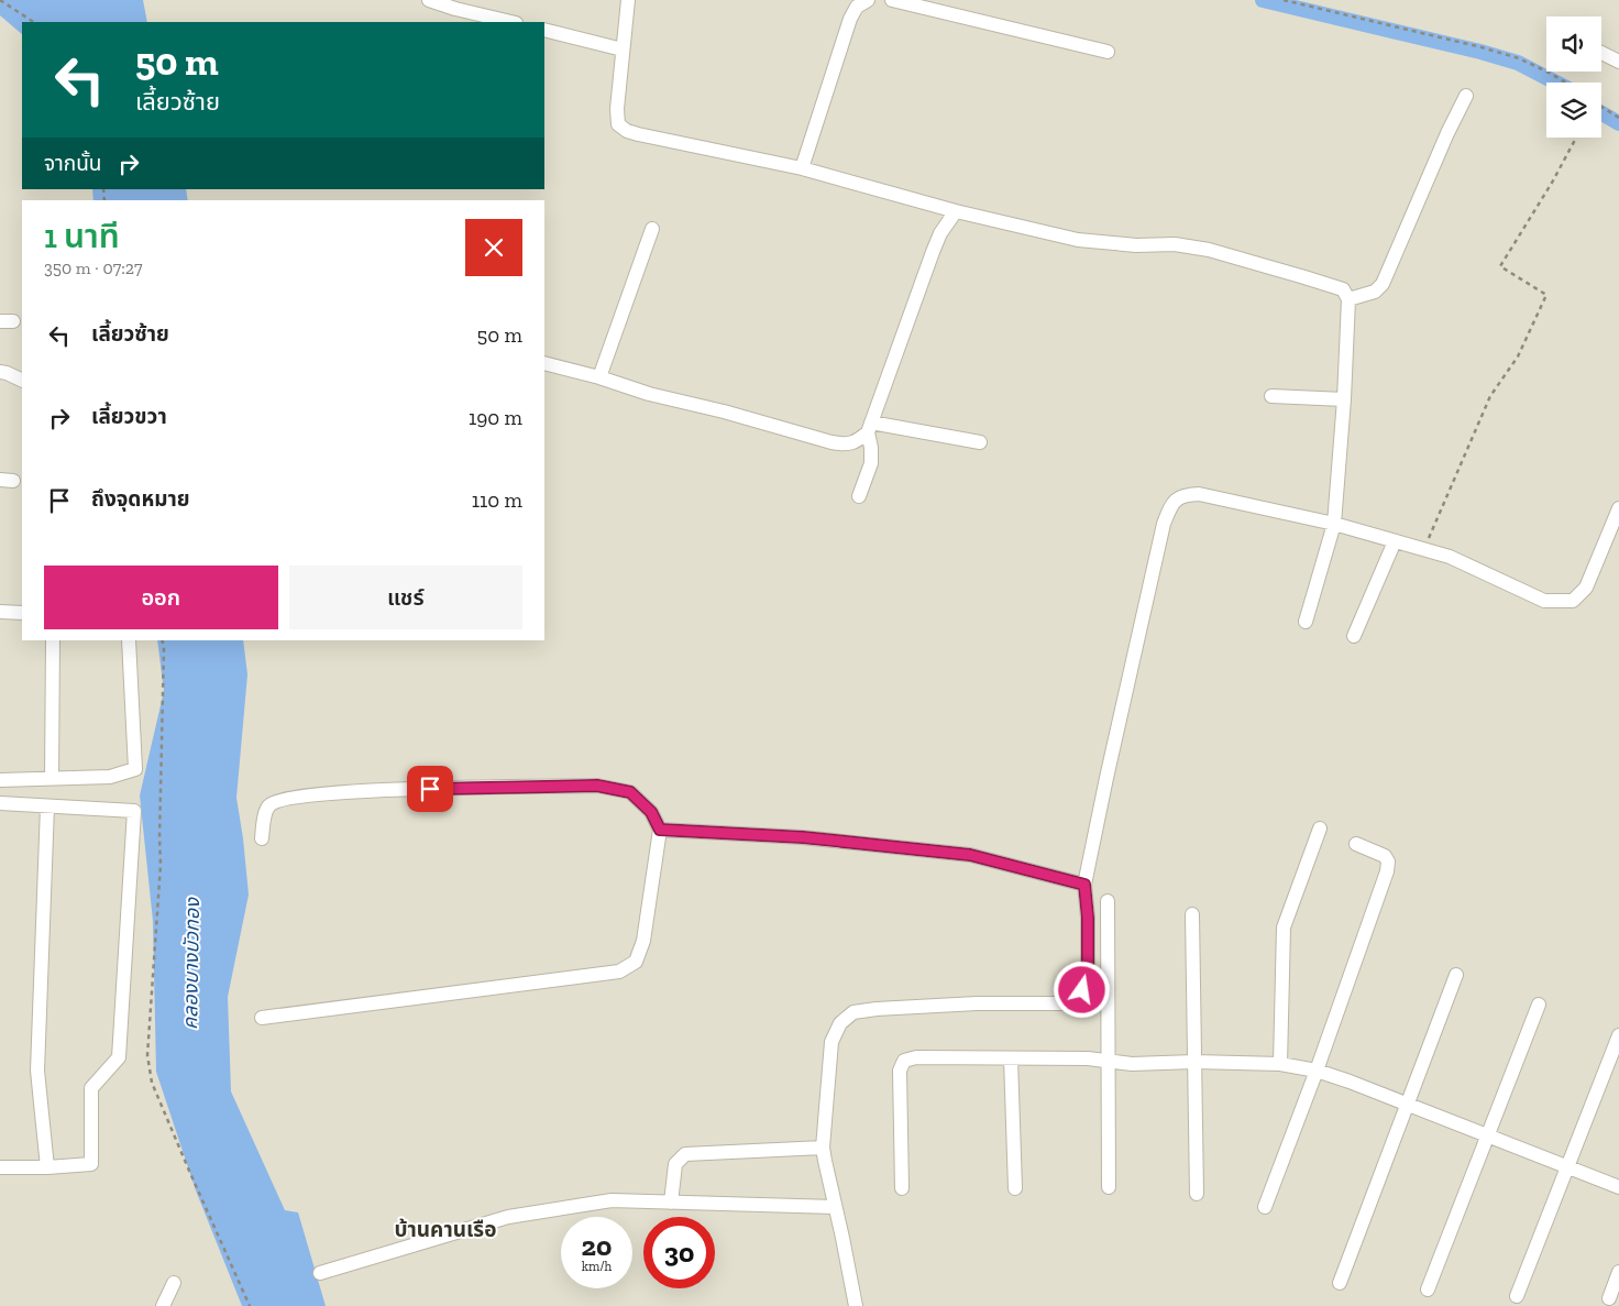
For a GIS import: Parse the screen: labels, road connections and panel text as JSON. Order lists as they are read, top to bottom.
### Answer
{
  "districts": ["บ้านคานเรือ"],
  "water": ["คลองบางบัวทอง"],
  "page": {
    "turn": ["50 m", "เลี้ยวซ้าย"],
    "then": "จากนั้น",
    "heading": ["1 นาที", "350 m · 07:27"],
    "list": [
      {
        "name": "เลี้ยวซ้าย",
        "value": "50 m"
      },
      {
        "name": "เลี้ยวขวา",
        "value": "190 m"
      },
      {
        "name": "ถึงจุดหมาย",
        "value": "110 m"
      }
    ],
    "buttons": ["ออก", "แชร์"],
    "speed": "20 km/h",
    "limit": "30"
  }
}
